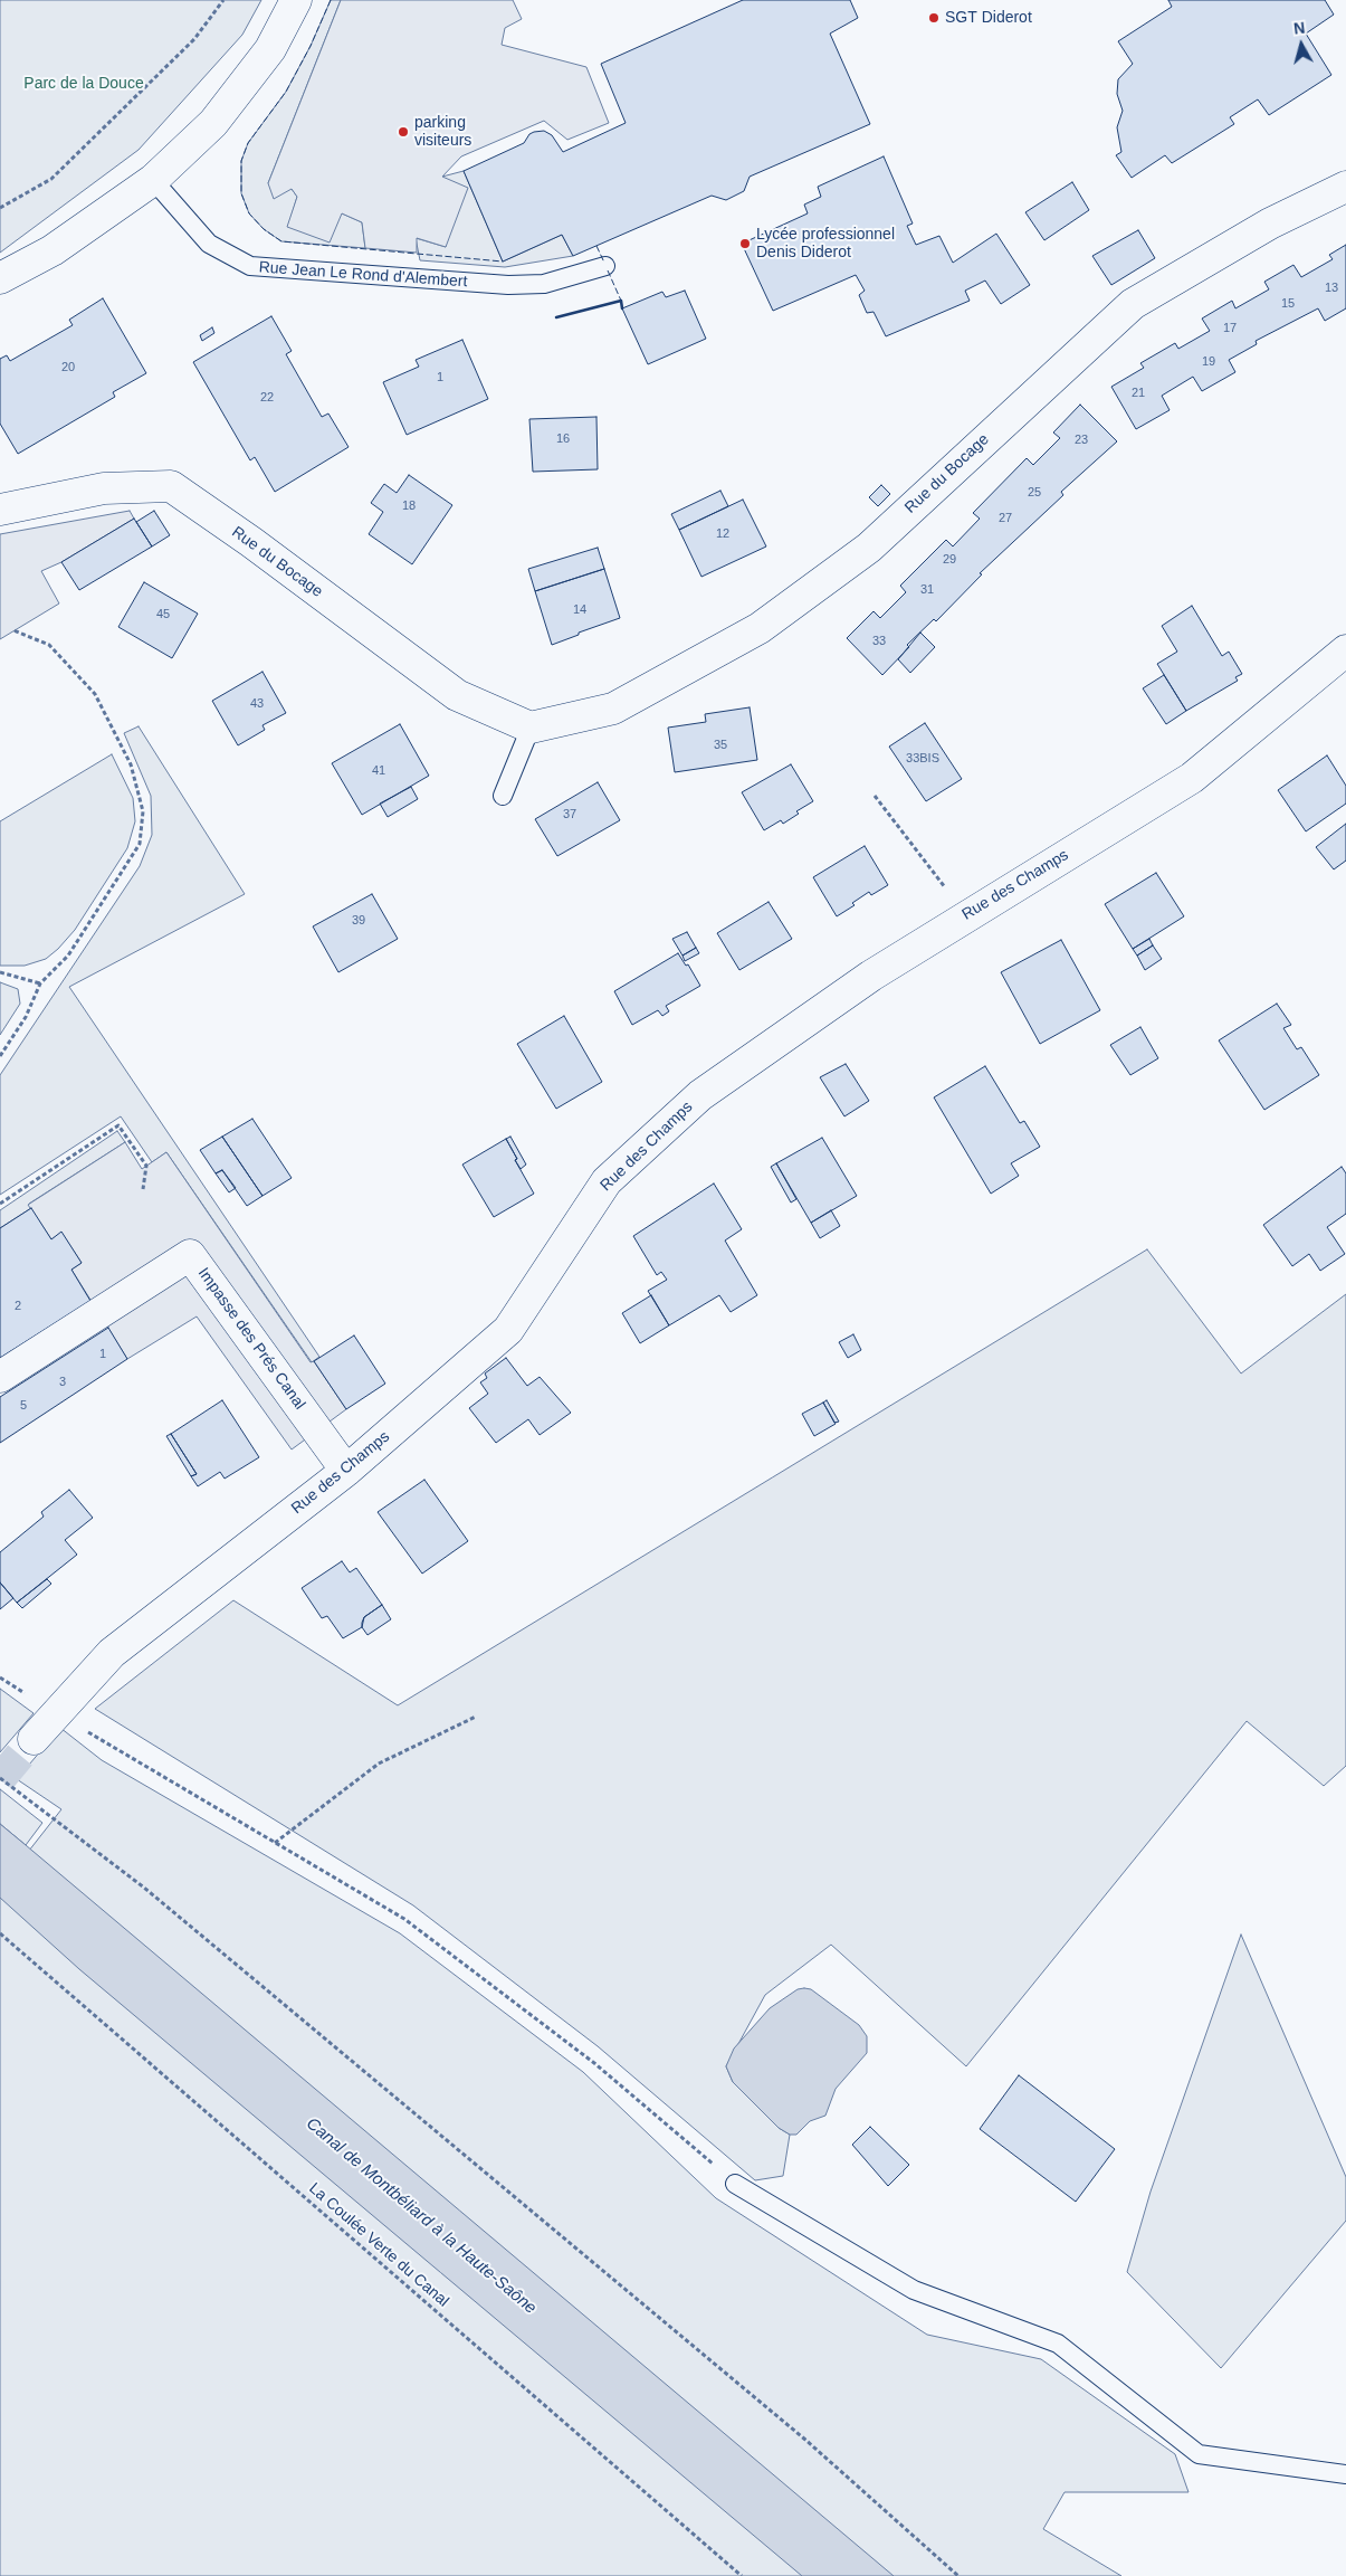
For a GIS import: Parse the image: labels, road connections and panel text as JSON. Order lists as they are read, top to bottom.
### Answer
{
  "streets": {
    "street": ["Rue du Bocage", "Rue des Champs", "Impasse des Prés Canal"],
    "lane": ["Rue Jean Le Rond d'Alembert"],
    "path": ["La Coulée Verte du Canal"]
  },
  "crossings": [
    ["Rue des Champs", "Impasse des Prés Canal"]
  ],
  "water": ["Canal de Montbéliard à la Haute-Saône"],
  "parks": ["Parc de la Douce"],
  "places": ["SGT Diderot", "parking visiteurs", "Lycée professionnel Denis Diderot"],
  "house_numbers": [
    "13",
    "15",
    "17",
    "19",
    "20",
    "1",
    "21",
    "22",
    "16",
    "23",
    "25",
    "18",
    "27",
    "12",
    "29",
    "31",
    "14",
    "45",
    "33",
    "43",
    "35",
    "33BIS",
    "41",
    "37",
    "39",
    "2",
    "1",
    "3",
    "5"
  ],
  "north": "top"
}
